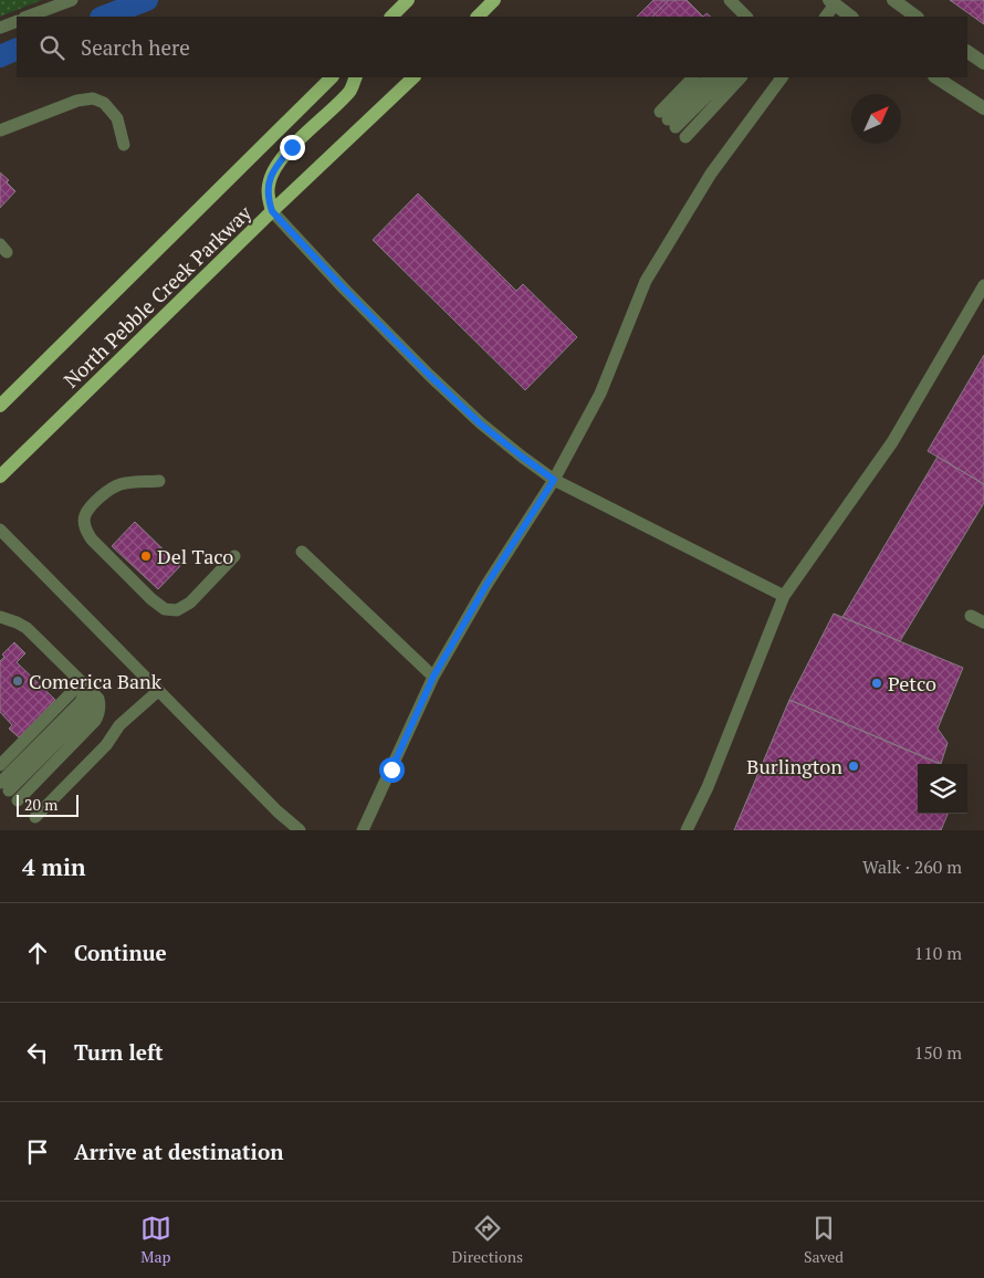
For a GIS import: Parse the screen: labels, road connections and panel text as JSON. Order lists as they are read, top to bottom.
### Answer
{
  "streets": {
    "main road": ["North Pebble Creek Parkway"]
  },
  "places": [
    "Del Taco",
    "Comerica Bank",
    "Petco",
    "Burlington"
  ],
  "scale_bar": "20 m",
  "north": "top right",
  "page": {
    "search": "Search here",
    "scale": "20 m",
    "heading": ["4 min", "Walk · 260 m"],
    "list": [
      ["Continue", "110 m"],
      ["Turn left", "150 m"],
      "Arrive at destination"
    ],
    "nav": ["Map", "Directions", "Saved"]
  }
}
